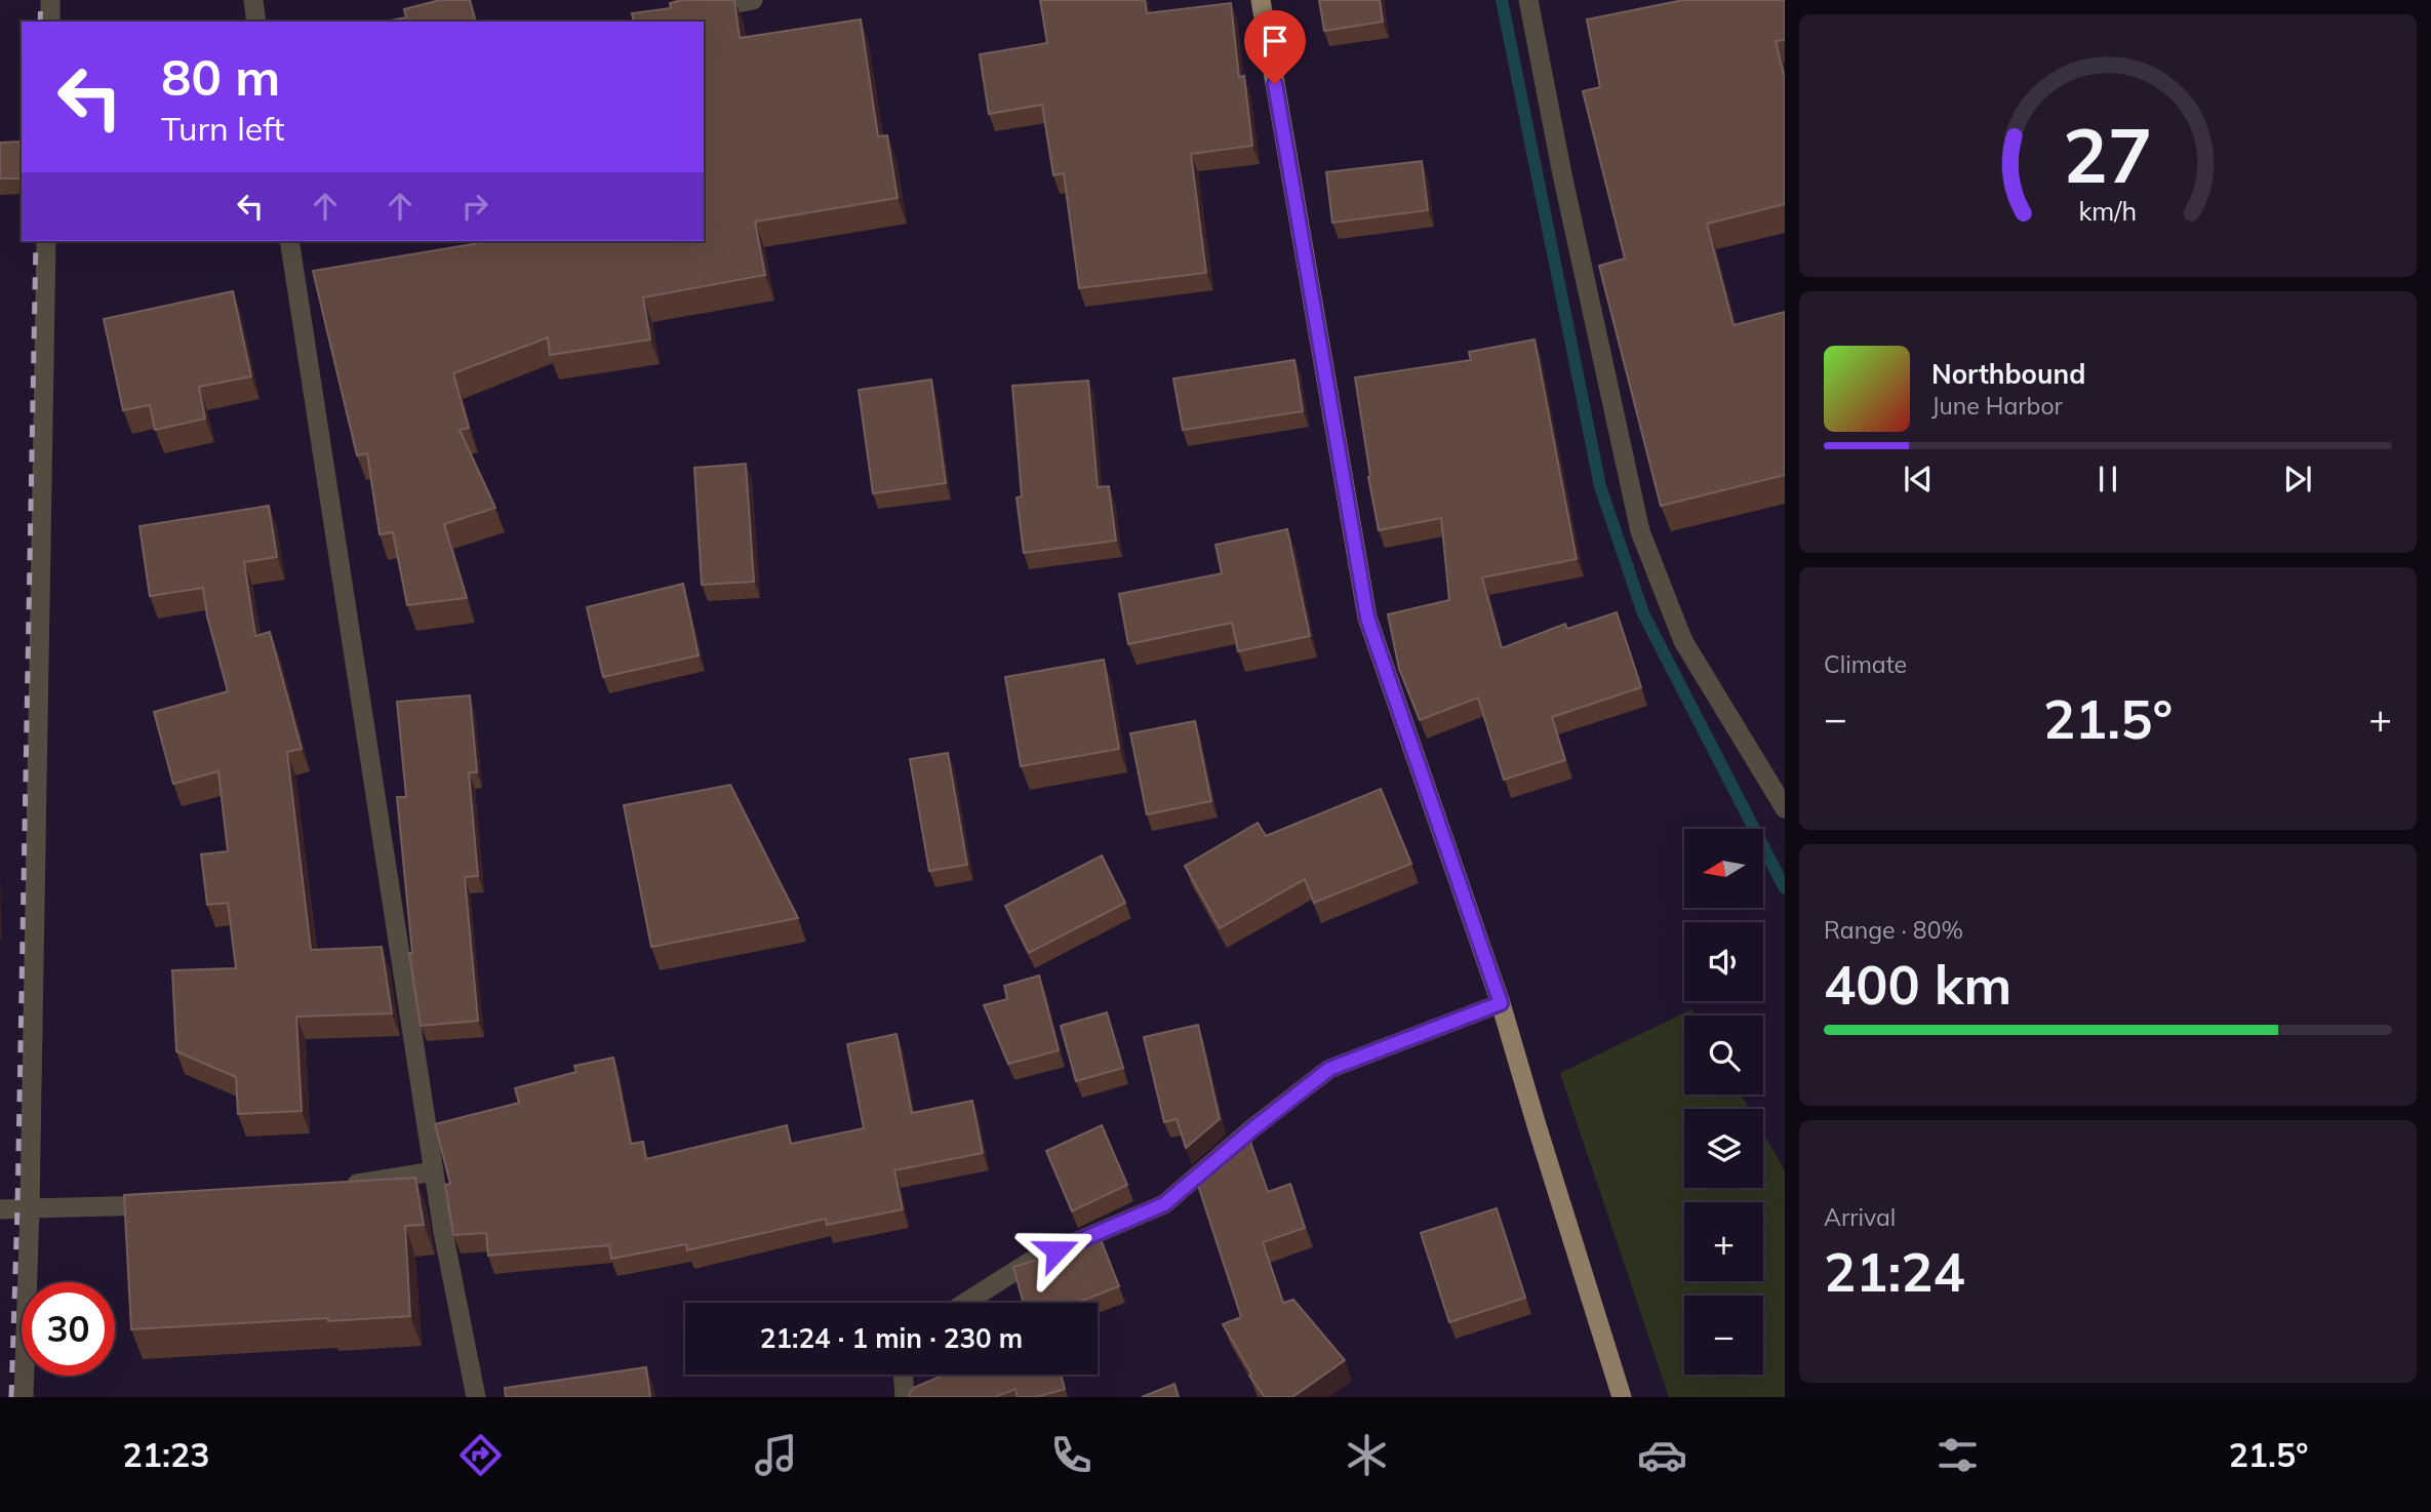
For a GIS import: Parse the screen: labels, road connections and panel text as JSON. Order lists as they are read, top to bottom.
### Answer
{
  "north": "left",
  "page": {
    "turn": ["80 m", "Turn left"],
    "song": ["Northbound", "June Harbor"],
    "tile": [
      "Climate",
      ["Range · 80%", "400 km"],
      ["Arrival", "21:24"]
    ],
    "heat": ["−", "21.5°", "+"],
    "map_buttons": ["+", "−"],
    "limit": "30",
    "trip": "21:24 · 1 min · 230 m",
    "tabs": ["21:23", "21.5°"],
    "gauge": ["27", "km/h"]
  }
}
